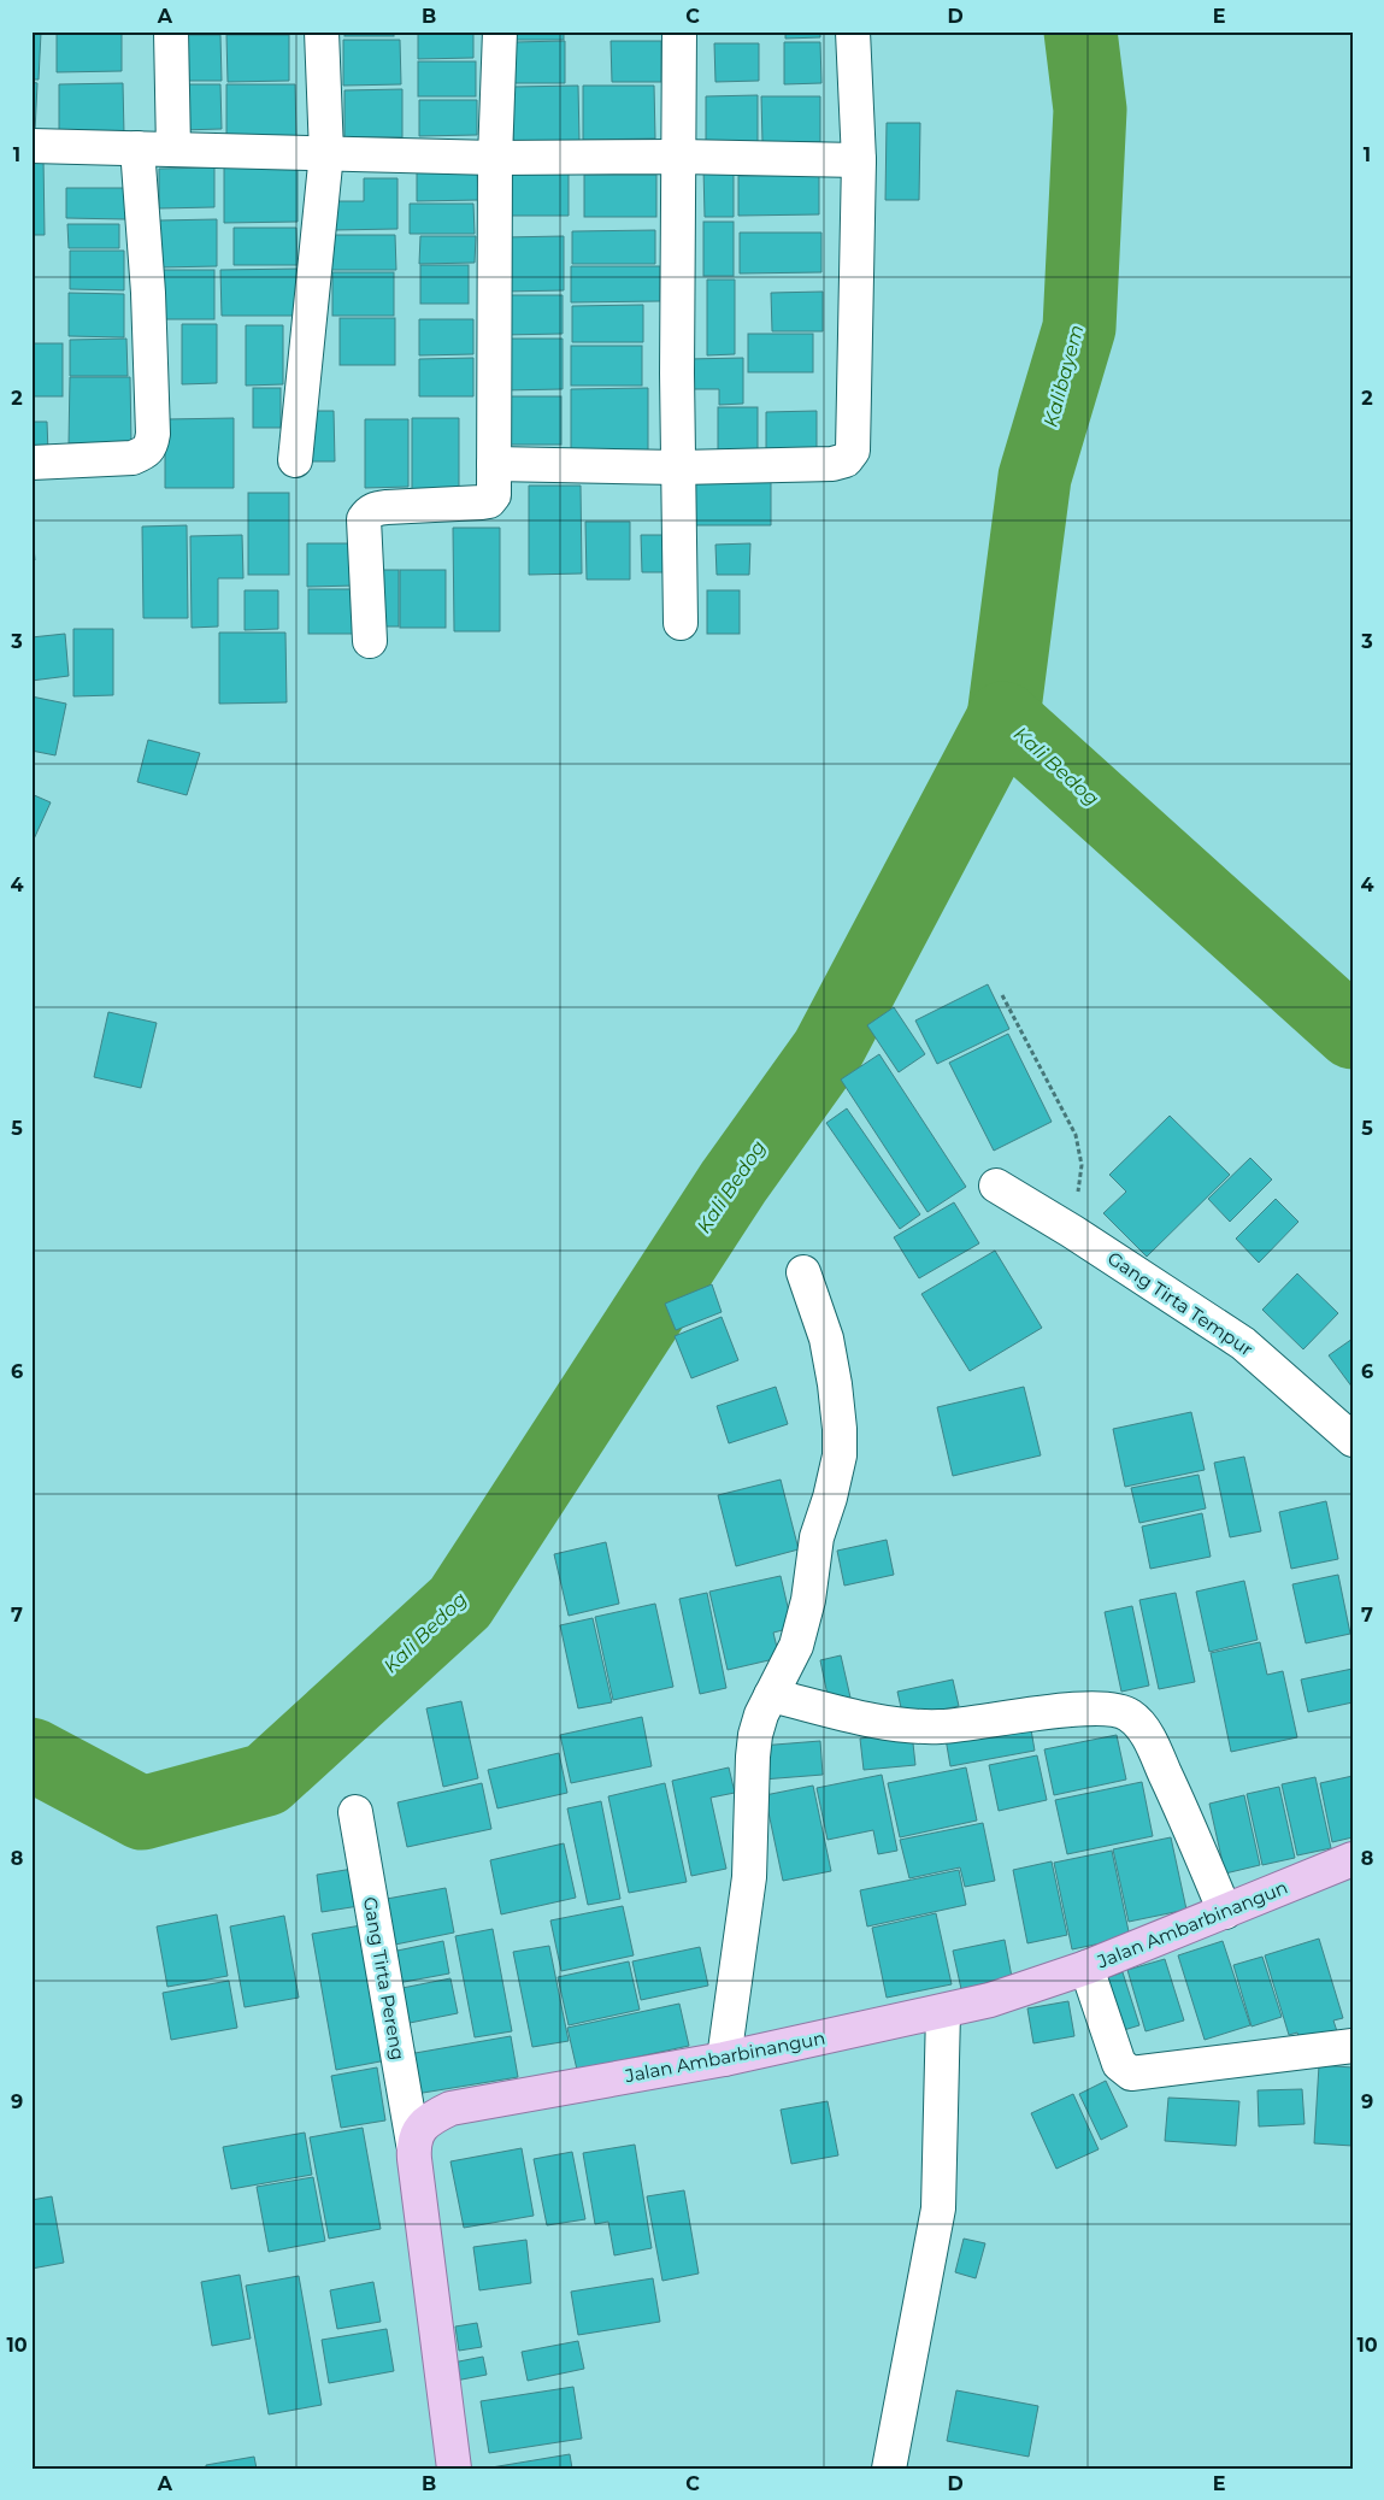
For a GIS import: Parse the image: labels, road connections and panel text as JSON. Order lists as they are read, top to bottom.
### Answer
{
  "streets": {
    "main road": ["Jalan Ambarbinangun"],
    "street": ["Gang Tirta Tempur", "Gang Tirta Pereng"]
  },
  "crossings": [
    ["Jalan Ambarbinangun", "Gang Tirta Pereng"]
  ],
  "water": ["Kalibayem", "Kali Bedog"],
  "grid": {
    "columns": [
      "A",
      "B",
      "C",
      "D",
      "E"
    ],
    "rows": [
      "1",
      "2",
      "3",
      "4",
      "5",
      "6",
      "7",
      "8",
      "9",
      "10"
    ]
  }
}
